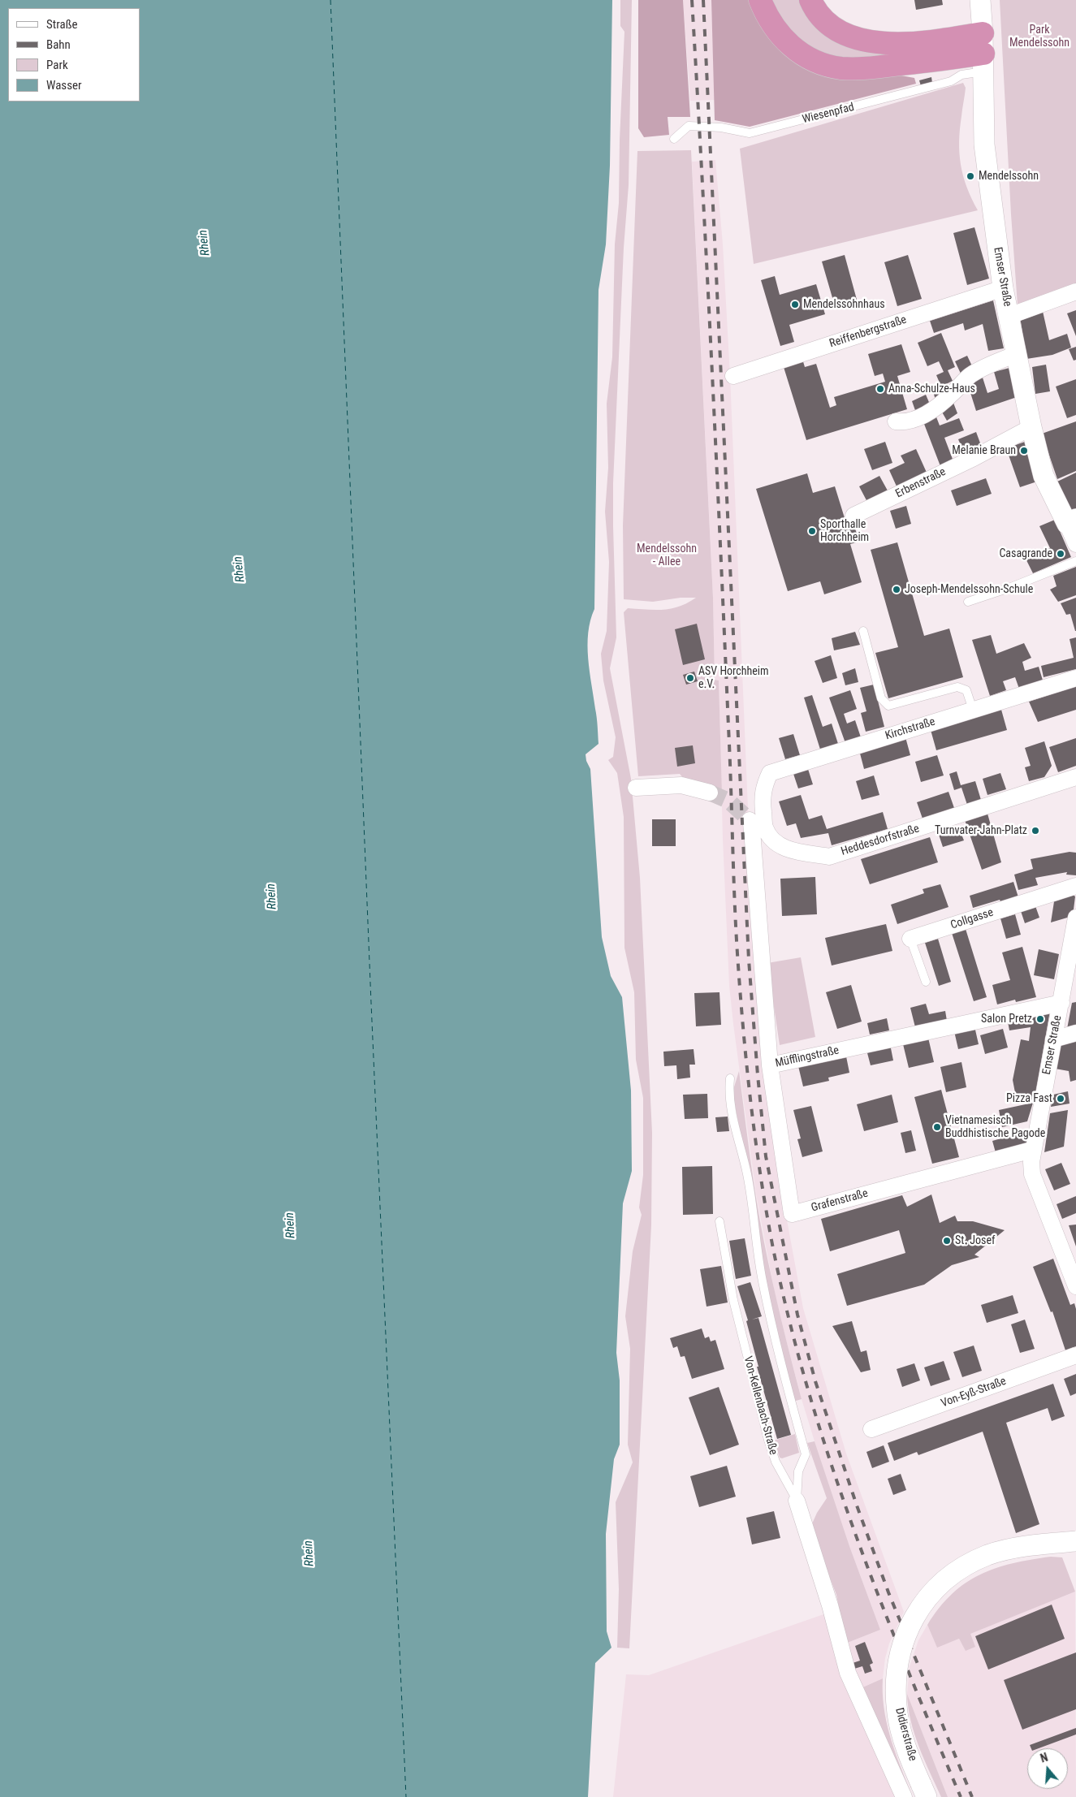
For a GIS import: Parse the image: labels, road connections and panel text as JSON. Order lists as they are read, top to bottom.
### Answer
{
  "streets": {
    "street": [
      "Emser Straße",
      "Reiffenbergstraße",
      "Erbenstraße",
      "Kirchstraße",
      "Heddesdorfstraße",
      "Collgasse",
      "Müfflingstraße",
      "Grafenstraße",
      "Von-Eyß-Straße",
      "Von-Kellenbach-Straße",
      "Didierstraße"
    ],
    "lane": ["Wiesenpfad"]
  },
  "crossings": [
    ["Wiesenpfad", "Emser Straße"],
    ["Emser Straße", "Reiffenbergstraße"],
    ["Emser Straße", "Erbenstraße"],
    ["Emser Straße", "Müfflingstraße"],
    ["Emser Straße", "Grafenstraße"],
    ["Kirchstraße", "Heddesdorfstraße"],
    ["Müfflingstraße", "Grafenstraße"],
    ["Von-Kellenbach-Straße", "Didierstraße"]
  ],
  "water": ["Rhein"],
  "parks": ["Park Mendelssohn", "Mendelssohn - Allee"],
  "places": [
    "Mendelssohn",
    "Mendelssohnhaus",
    "Anna-Schulze-Haus",
    "Melanie Braun",
    "Sporthalle Horchheim",
    "Casagrande",
    "Joseph-Mendelssohn-Schule",
    "ASV Horchheim e.V.",
    "Turnvater-Jahn-Platz",
    "Salon Pretz",
    "Pizza Fast",
    "Vietnamesisch Buddhistische Pagode",
    "St. Josef"
  ],
  "legend": [
    "Straße",
    "Bahn",
    "Park",
    "Wasser"
  ],
  "north": "top"
}
